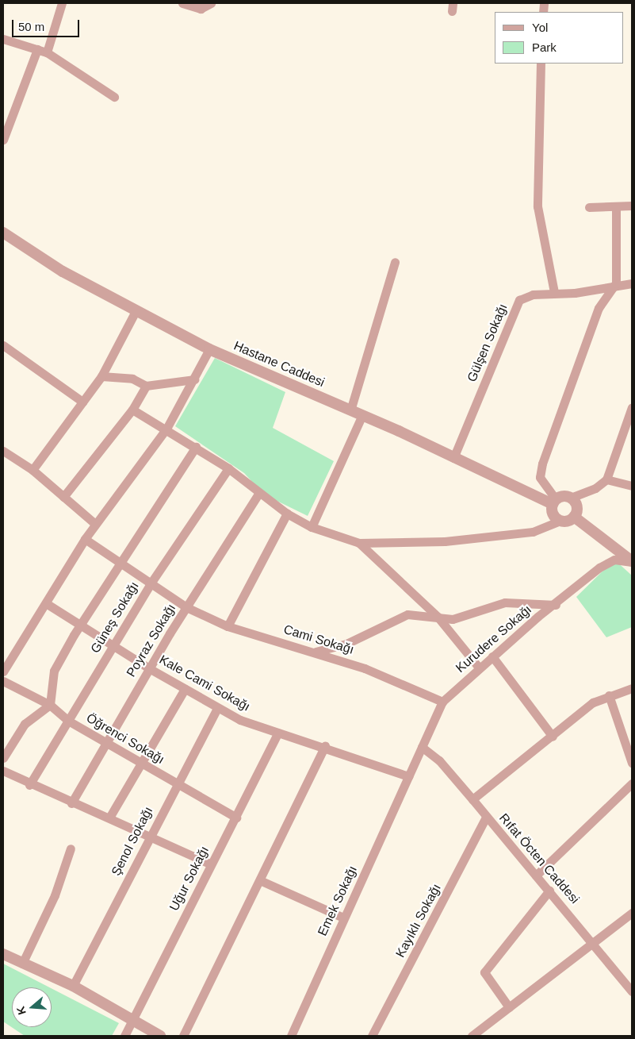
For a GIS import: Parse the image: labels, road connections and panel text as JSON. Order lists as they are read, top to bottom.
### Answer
{
  "streets": {
    "street": [
      "Gülşen Sokağı",
      "Hastane Caddesi",
      "Güneş Sokağı",
      "Kurudere Sokağı",
      "Cami Sokağı",
      "Poyraz Sokağı",
      "Kale Cami Sokağı",
      "Öğrenci Sokağı",
      "Şenol Sokağı",
      "Rıfat Öcten Caddesi",
      "Uğur Sokağı",
      "Emek Sokağı",
      "Kayıklı Sokağı"
    ]
  },
  "crossings": [
    ["Gülşen Sokağı", "Hastane Caddesi"],
    ["Güneş Sokağı", "Cami Sokağı"],
    ["Güneş Sokağı", "Kale Cami Sokağı"],
    ["Güneş Sokağı", "Öğrenci Sokağı"],
    ["Kurudere Sokağı", "Cami Sokağı"],
    ["Kurudere Sokağı", "Kale Cami Sokağı"],
    ["Kurudere Sokağı", "Rıfat Öcten Caddesi"],
    ["Kurudere Sokağı", "Emek Sokağı"],
    ["Cami Sokağı", "Poyraz Sokağı"],
    ["Poyraz Sokağı", "Kale Cami Sokağı"],
    ["Poyraz Sokağı", "Öğrenci Sokağı"],
    ["Kale Cami Sokağı", "Şenol Sokağı"],
    ["Kale Cami Sokağı", "Uğur Sokağı"],
    ["Kale Cami Sokağı", "Emek Sokağı"],
    ["Öğrenci Sokağı", "Şenol Sokağı"],
    ["Öğrenci Sokağı", "Uğur Sokağı"],
    ["Rıfat Öcten Caddesi", "Kayıklı Sokağı"]
  ],
  "legend": ["Yol", "Park"],
  "scale_bar": "50 m",
  "north": "left"
}
